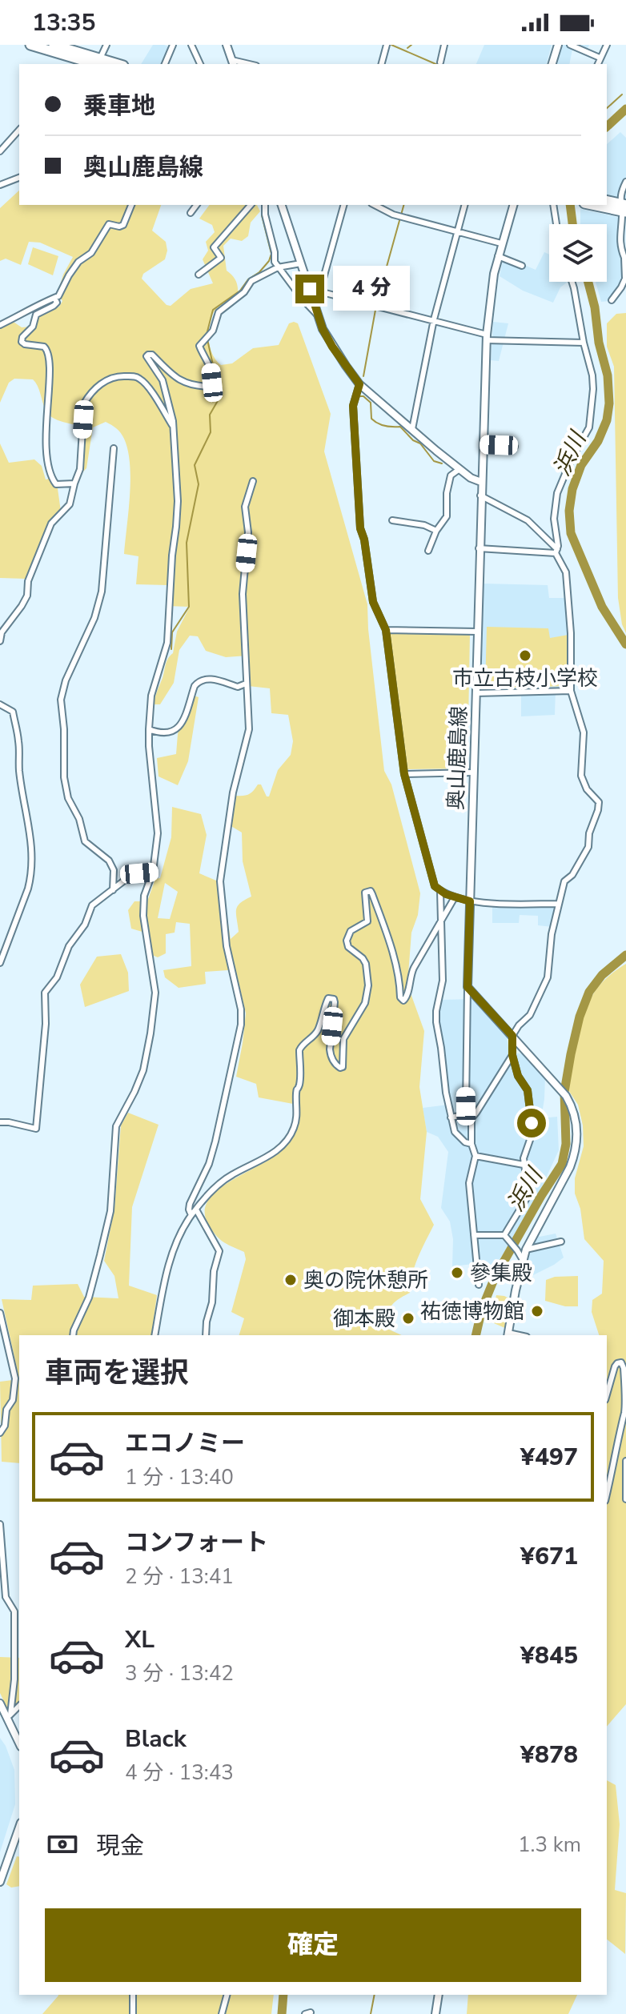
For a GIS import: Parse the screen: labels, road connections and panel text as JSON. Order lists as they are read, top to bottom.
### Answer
{
  "streets": {
    "main road": ["奥山鹿島線"]
  },
  "water": ["浜川"],
  "places": [
    "市立古枝小学校",
    "參集殿",
    "奥の院休憩所",
    "祐徳博物館",
    "御本殿"
  ],
  "page": {
    "status": "13:35",
    "banner": ["乗車地", "奥山鹿島線"],
    "bubble": "4 分",
    "heading": "車両を選択",
    "list": [
      {
        "name": "エコノミー",
        "note": "1 分 · 13:40",
        "value": "¥497"
      },
      {
        "name": "コンフォート",
        "note": "2 分 · 13:41",
        "value": "¥671"
      },
      {
        "name": "XL",
        "note": "3 分 · 13:42",
        "value": "¥845"
      },
      {
        "name": "Black",
        "note": "4 分 · 13:43",
        "value": "¥878"
      }
    ],
    "pay": ["現金", "1.3 km"],
    "buttons": "確定"
  }
}
